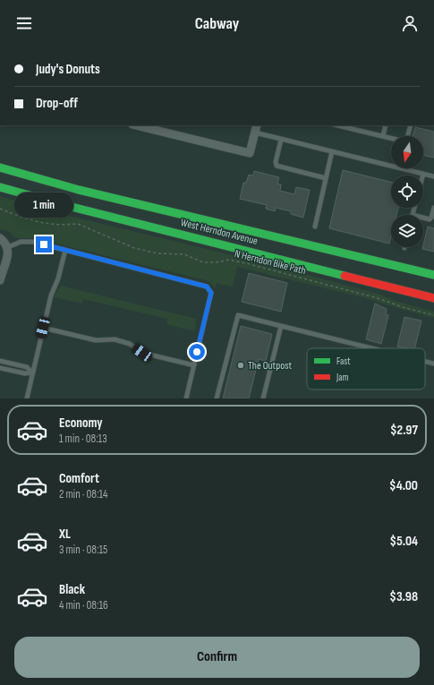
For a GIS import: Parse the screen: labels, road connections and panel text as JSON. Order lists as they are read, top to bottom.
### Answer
{
  "streets": {
    "main road": ["West Herndon Avenue"],
    "path": ["N Herndon Bike Path"]
  },
  "places": ["The Outpost"],
  "legend": ["Fast", "Jam"],
  "north": "bottom",
  "page": {
    "header": "Cabway",
    "banner": ["Judy's Donuts", "Drop-off"],
    "bubble": "1 min",
    "list": [
      {
        "name": "Economy",
        "note": "1 min · 08:13",
        "value": "$2.97"
      },
      {
        "name": "Comfort",
        "note": "2 min · 08:14",
        "value": "$4.00"
      },
      {
        "name": "XL",
        "note": "3 min · 08:15",
        "value": "$5.04"
      },
      {
        "name": "Black",
        "note": "4 min · 08:16",
        "value": "$3.98"
      }
    ],
    "buttons": "Confirm"
  }
}
